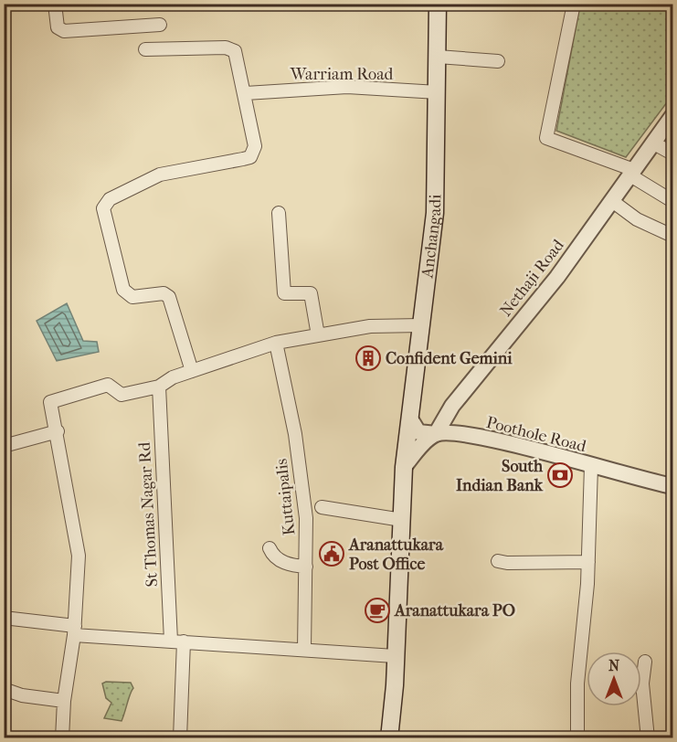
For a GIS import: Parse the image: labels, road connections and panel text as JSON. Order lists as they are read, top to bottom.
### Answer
{
  "streets": {
    "main road": ["Anchangadi"],
    "street": [
      "Warriam Road",
      "Nethaji Road",
      "Poothole Road",
      "Kuttaipalis",
      "St Thomas Nagar Rd"
    ]
  },
  "crossings": [
    ["Warriam Road", "Anchangadi"],
    ["Nethaji Road", "Poothole Road"]
  ],
  "places": {
    "building": ["Confident Gemini"],
    "bank": ["South Indian Bank"],
    "public building": ["Aranattukara Post Office"],
    "cafe": ["Aranattukara PO"]
  },
  "north": "top"
}
